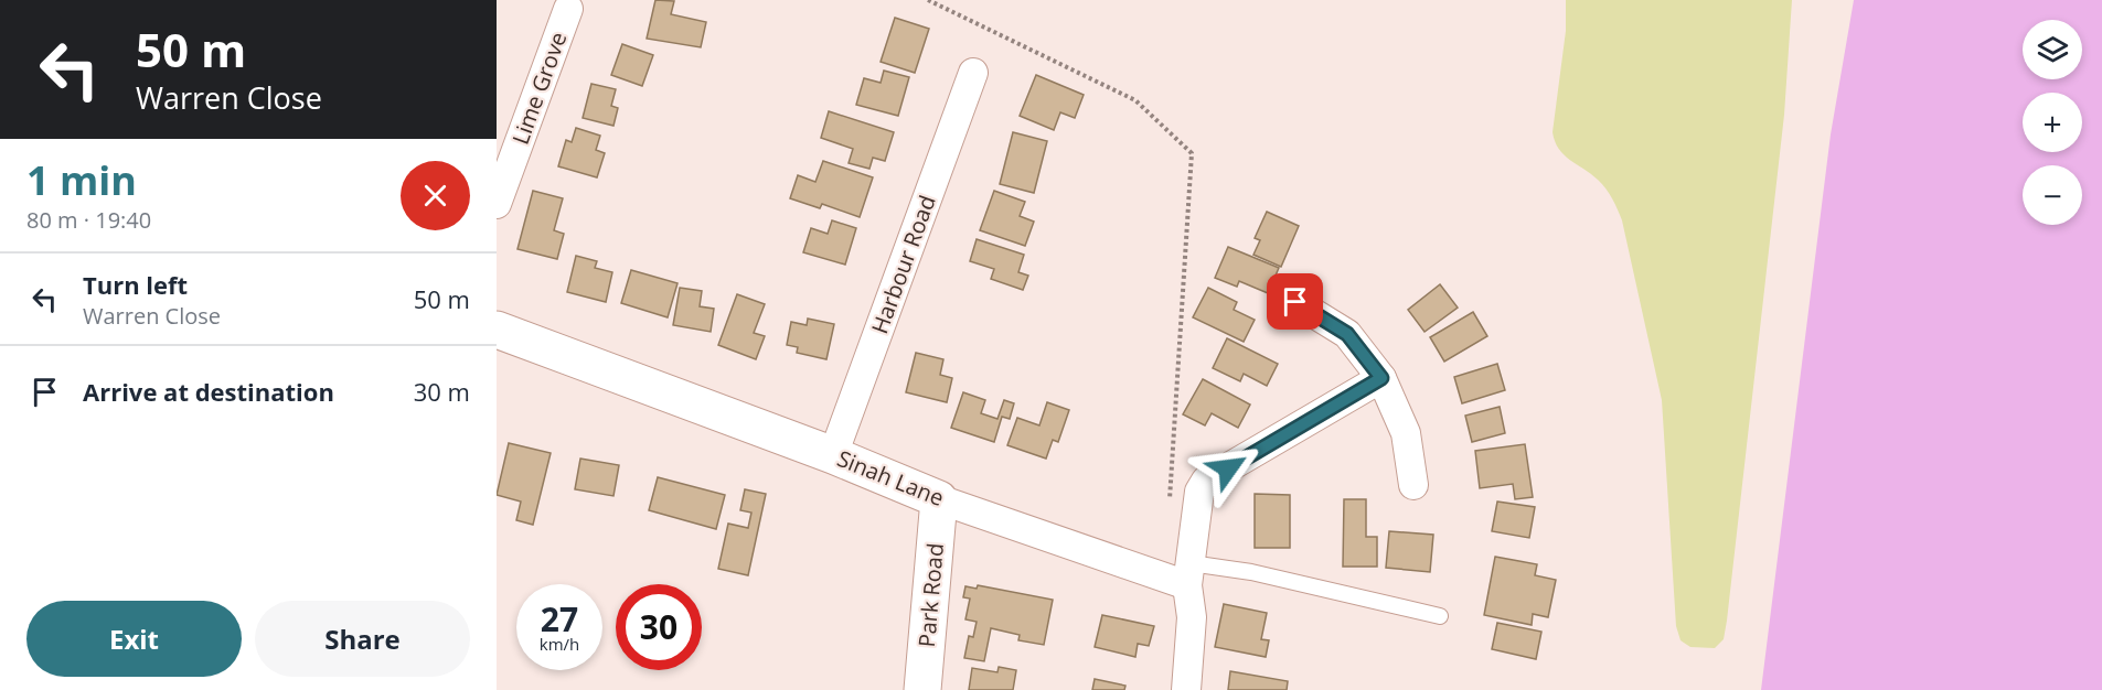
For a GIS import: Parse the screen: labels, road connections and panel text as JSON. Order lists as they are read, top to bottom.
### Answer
{
  "streets": {
    "street": [
      "Lime Grove",
      "Harbour Road",
      "Sinah Lane",
      "Park Road"
    ]
  },
  "crossings": [
    ["Harbour Road", "Sinah Lane"],
    ["Sinah Lane", "Park Road"]
  ],
  "page": {
    "turn": ["50 m", "Warren Close"],
    "map_buttons": ["+", "−"],
    "heading": ["1 min", "80 m · 19:40"],
    "list": [
      {
        "name": "Turn left",
        "note": "Warren Close",
        "value": "50 m"
      },
      {
        "name": "Arrive at destination",
        "value": "30 m"
      }
    ],
    "speed": "27 km/h",
    "limit": "30",
    "buttons": ["Exit", "Share"]
  }
}
